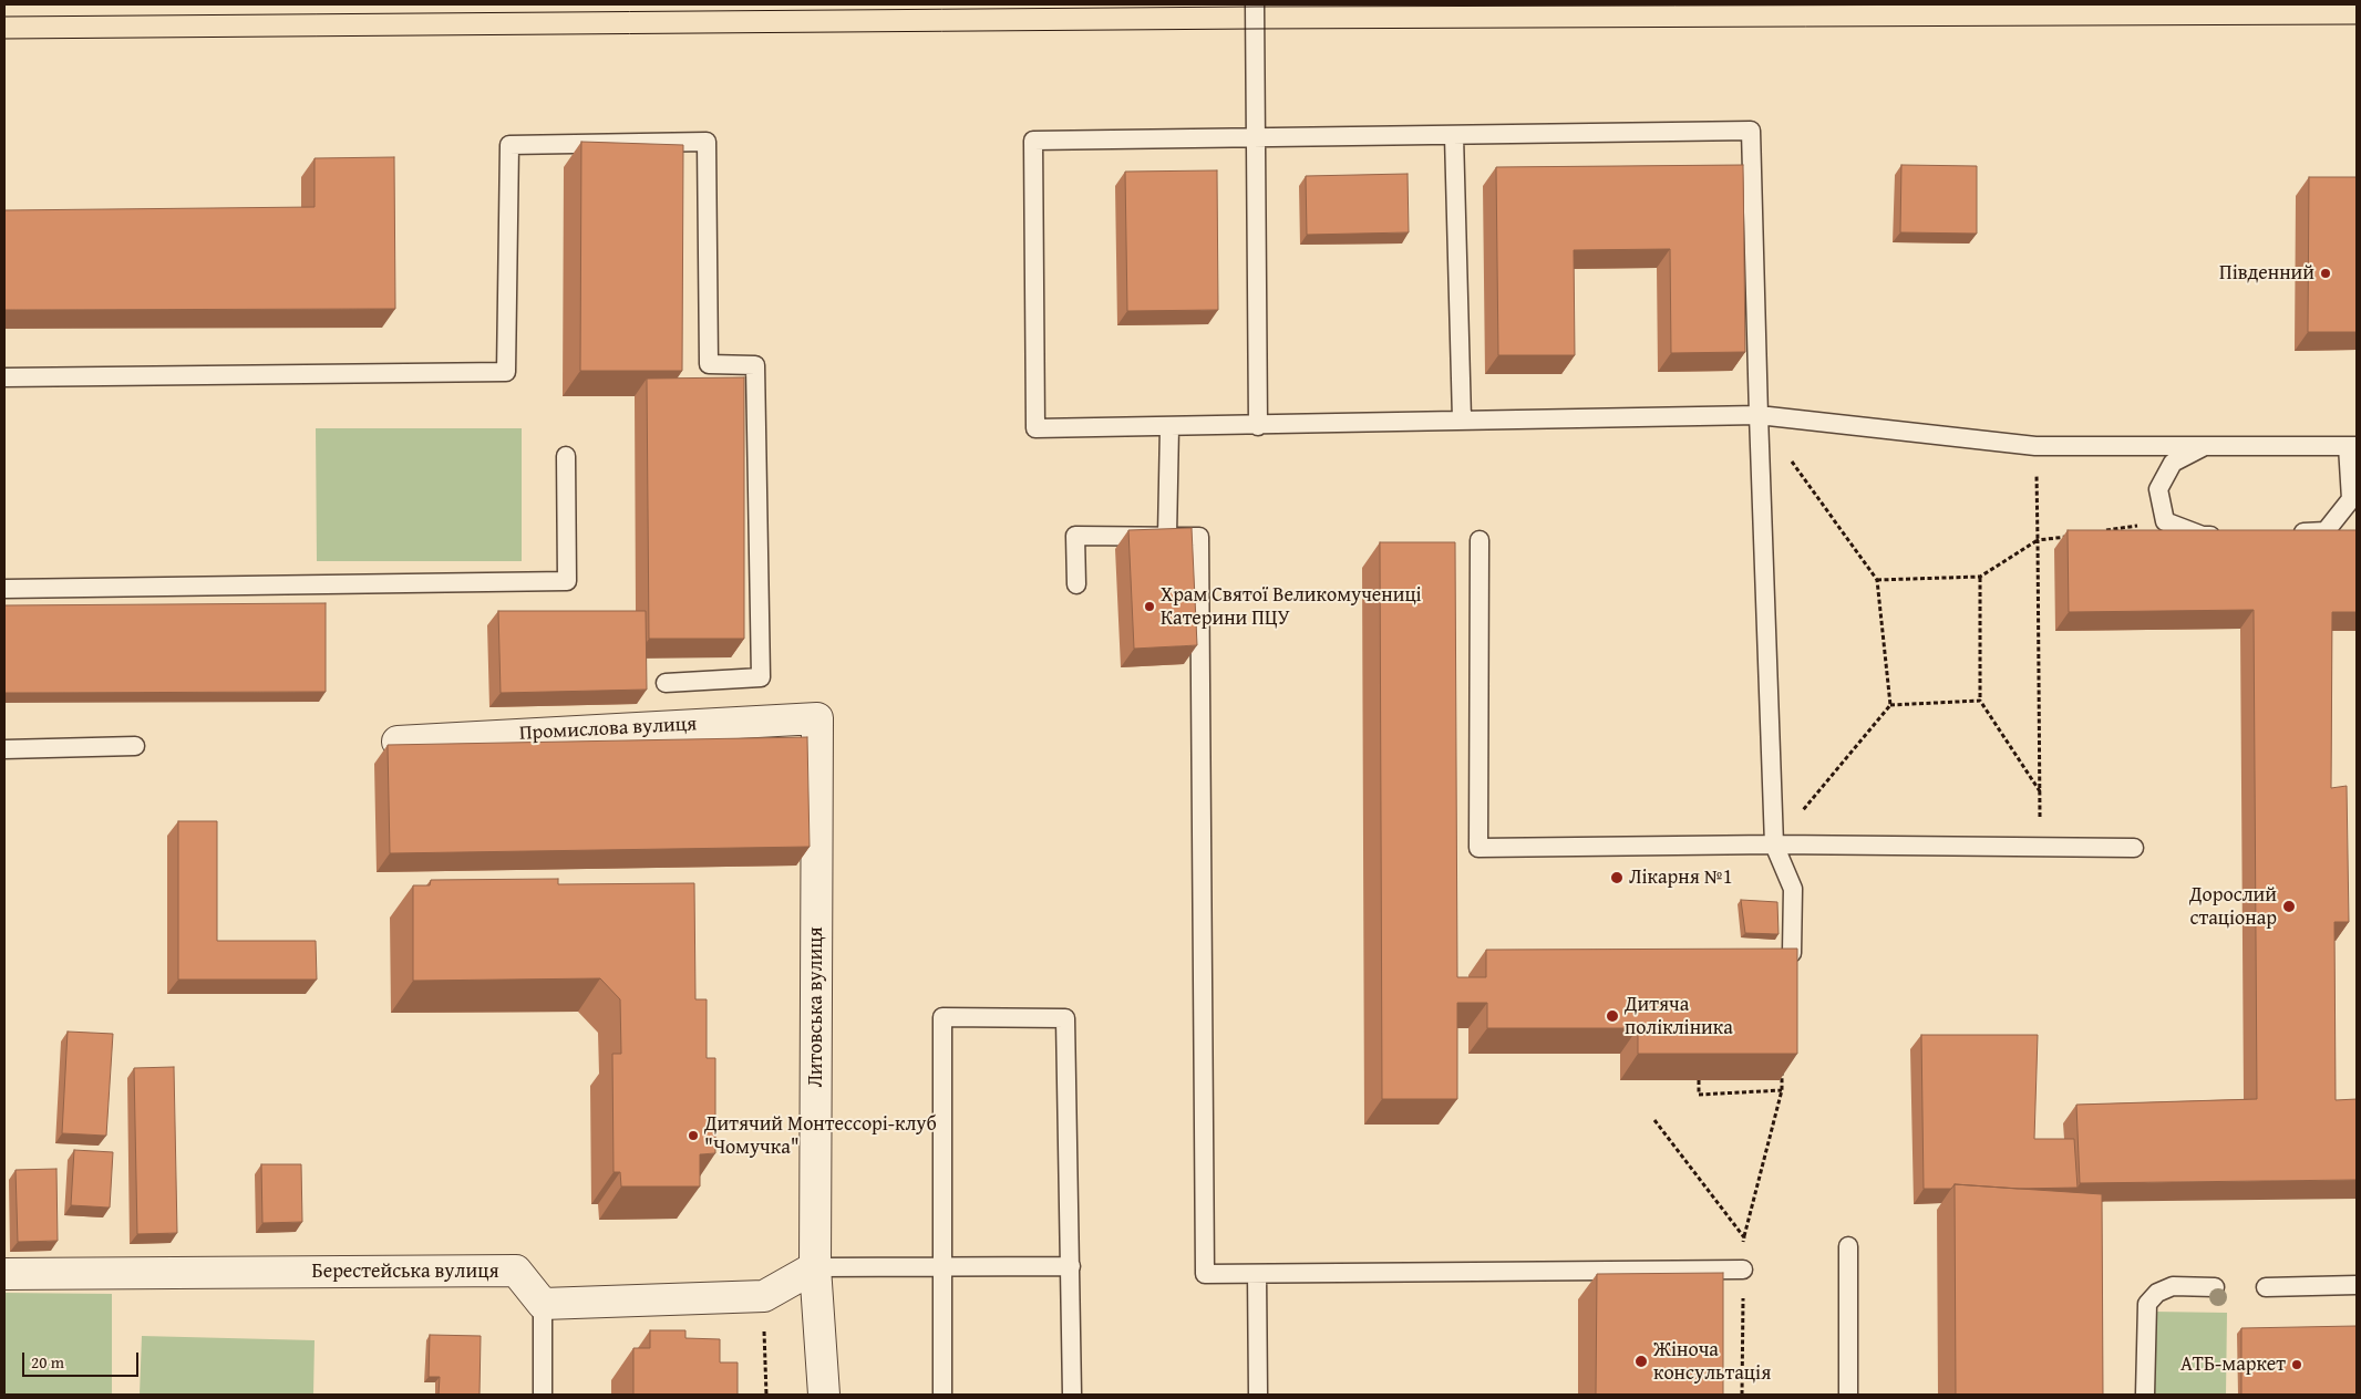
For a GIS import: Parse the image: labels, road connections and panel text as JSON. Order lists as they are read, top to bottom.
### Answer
{
  "streets": {
    "street": ["Промислова вулиця", "Литовська вулиця", "Берестейська вулиця"]
  },
  "crossings": [
    ["Промислова вулиця", "Литовська вулиця"]
  ],
  "places": [
    "Південний",
    "Храм Святої Великомучениці Катерини ПЦУ",
    "Лікарня №1",
    "Дорослий стаціонар",
    "Дитяча полікліника",
    "Дитячий Монтессорі-клуб \"Чомучка\"",
    "Жіноча консультація",
    "АТБ-маркет"
  ],
  "scale_bar": "20 m"
}
